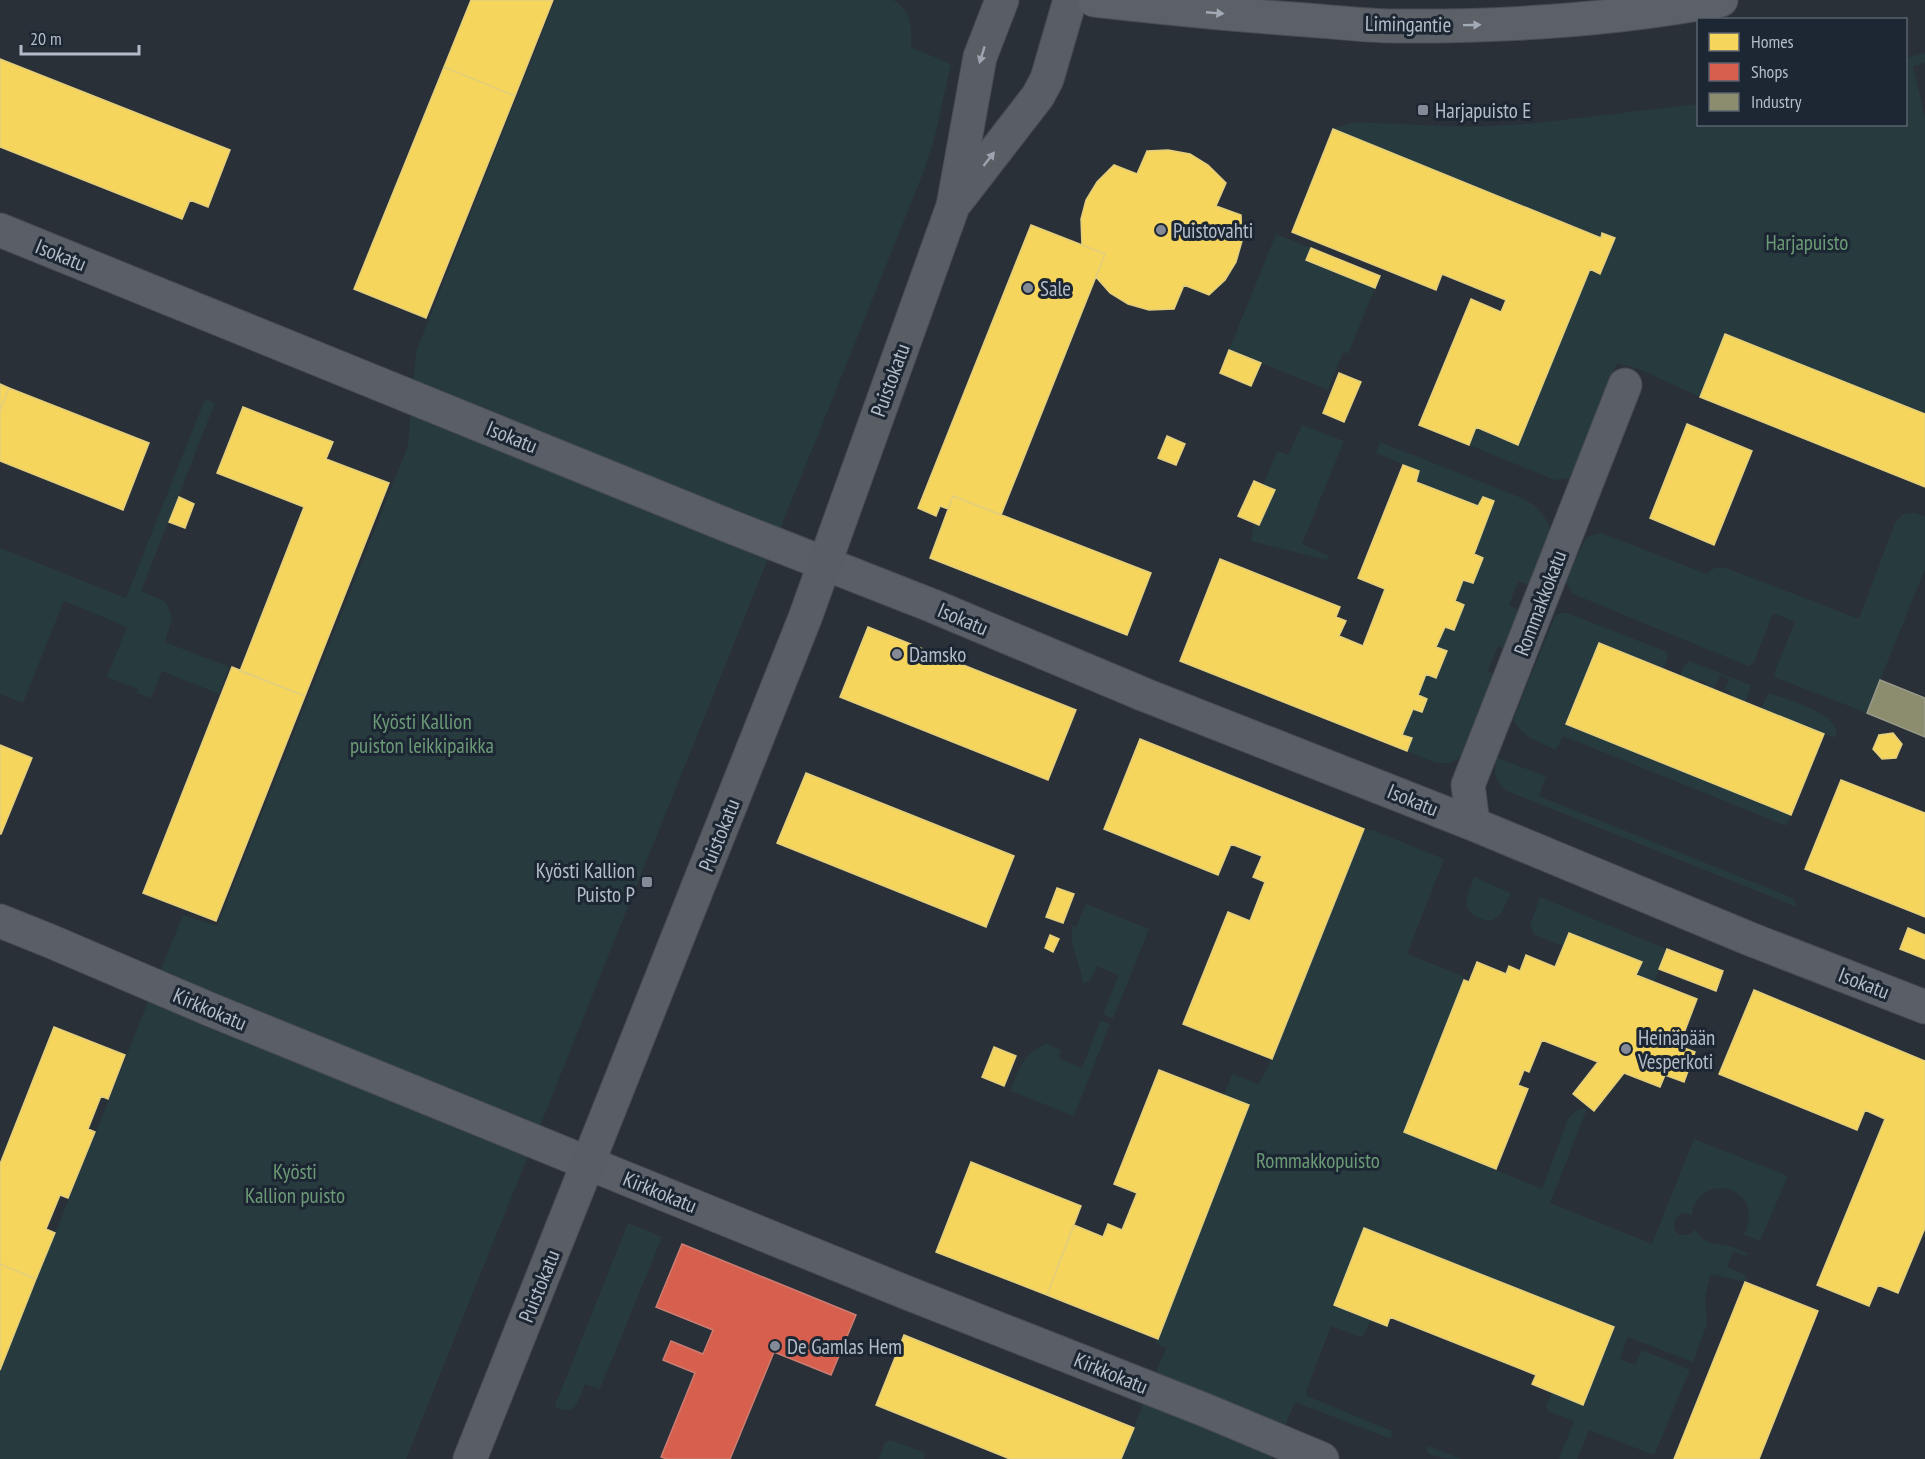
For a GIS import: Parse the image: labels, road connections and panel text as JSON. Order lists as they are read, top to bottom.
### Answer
{
  "streets": {
    "main road": ["Limingantie", "Puistokatu"],
    "street": ["Isokatu", "Rommakkokatu", "Kirkkokatu"]
  },
  "crossings": [
    ["Isokatu", "Puistokatu"],
    ["Isokatu", "Rommakkokatu"],
    ["Puistokatu", "Kirkkokatu"]
  ],
  "one_way": ["Limingantie"],
  "parks": [
    "Harjapuisto",
    "Kyösti Kallion puiston leikkipaikka",
    "Rommakkopuisto",
    "Kyösti Kallion puisto"
  ],
  "places": {
    "transit": ["Harjapuisto E", "Kyösti Kallion Puisto P"],
    "other": [
      "Puistovahti",
      "Sale",
      "Damsko",
      "Heinäpään Vesperkoti",
      "De Gamlas Hem"
    ]
  },
  "legend": ["Homes", "Shops", "Industry"],
  "scale_bar": "20 m"
}
